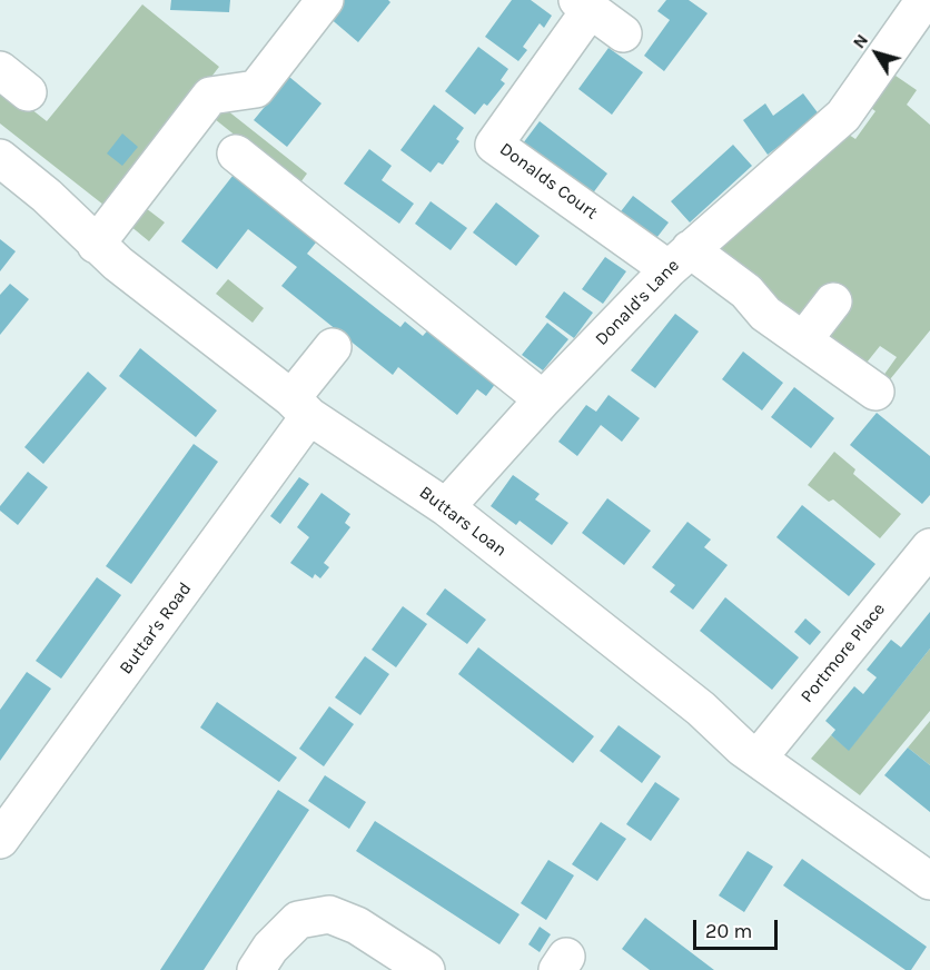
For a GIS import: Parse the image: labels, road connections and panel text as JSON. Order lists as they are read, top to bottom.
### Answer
{
  "streets": {
    "street": [
      "Donalds Court",
      "Donald's Lane",
      "Buttars Loan",
      "Buttar's Road",
      "Portmore Place"
    ]
  },
  "crossings": [
    ["Donalds Court", "Donald's Lane"],
    ["Donald's Lane", "Buttars Loan"],
    ["Buttars Loan", "Buttar's Road"],
    ["Buttars Loan", "Portmore Place"]
  ],
  "scale_bar": "20 m",
  "north": "top left"
}
